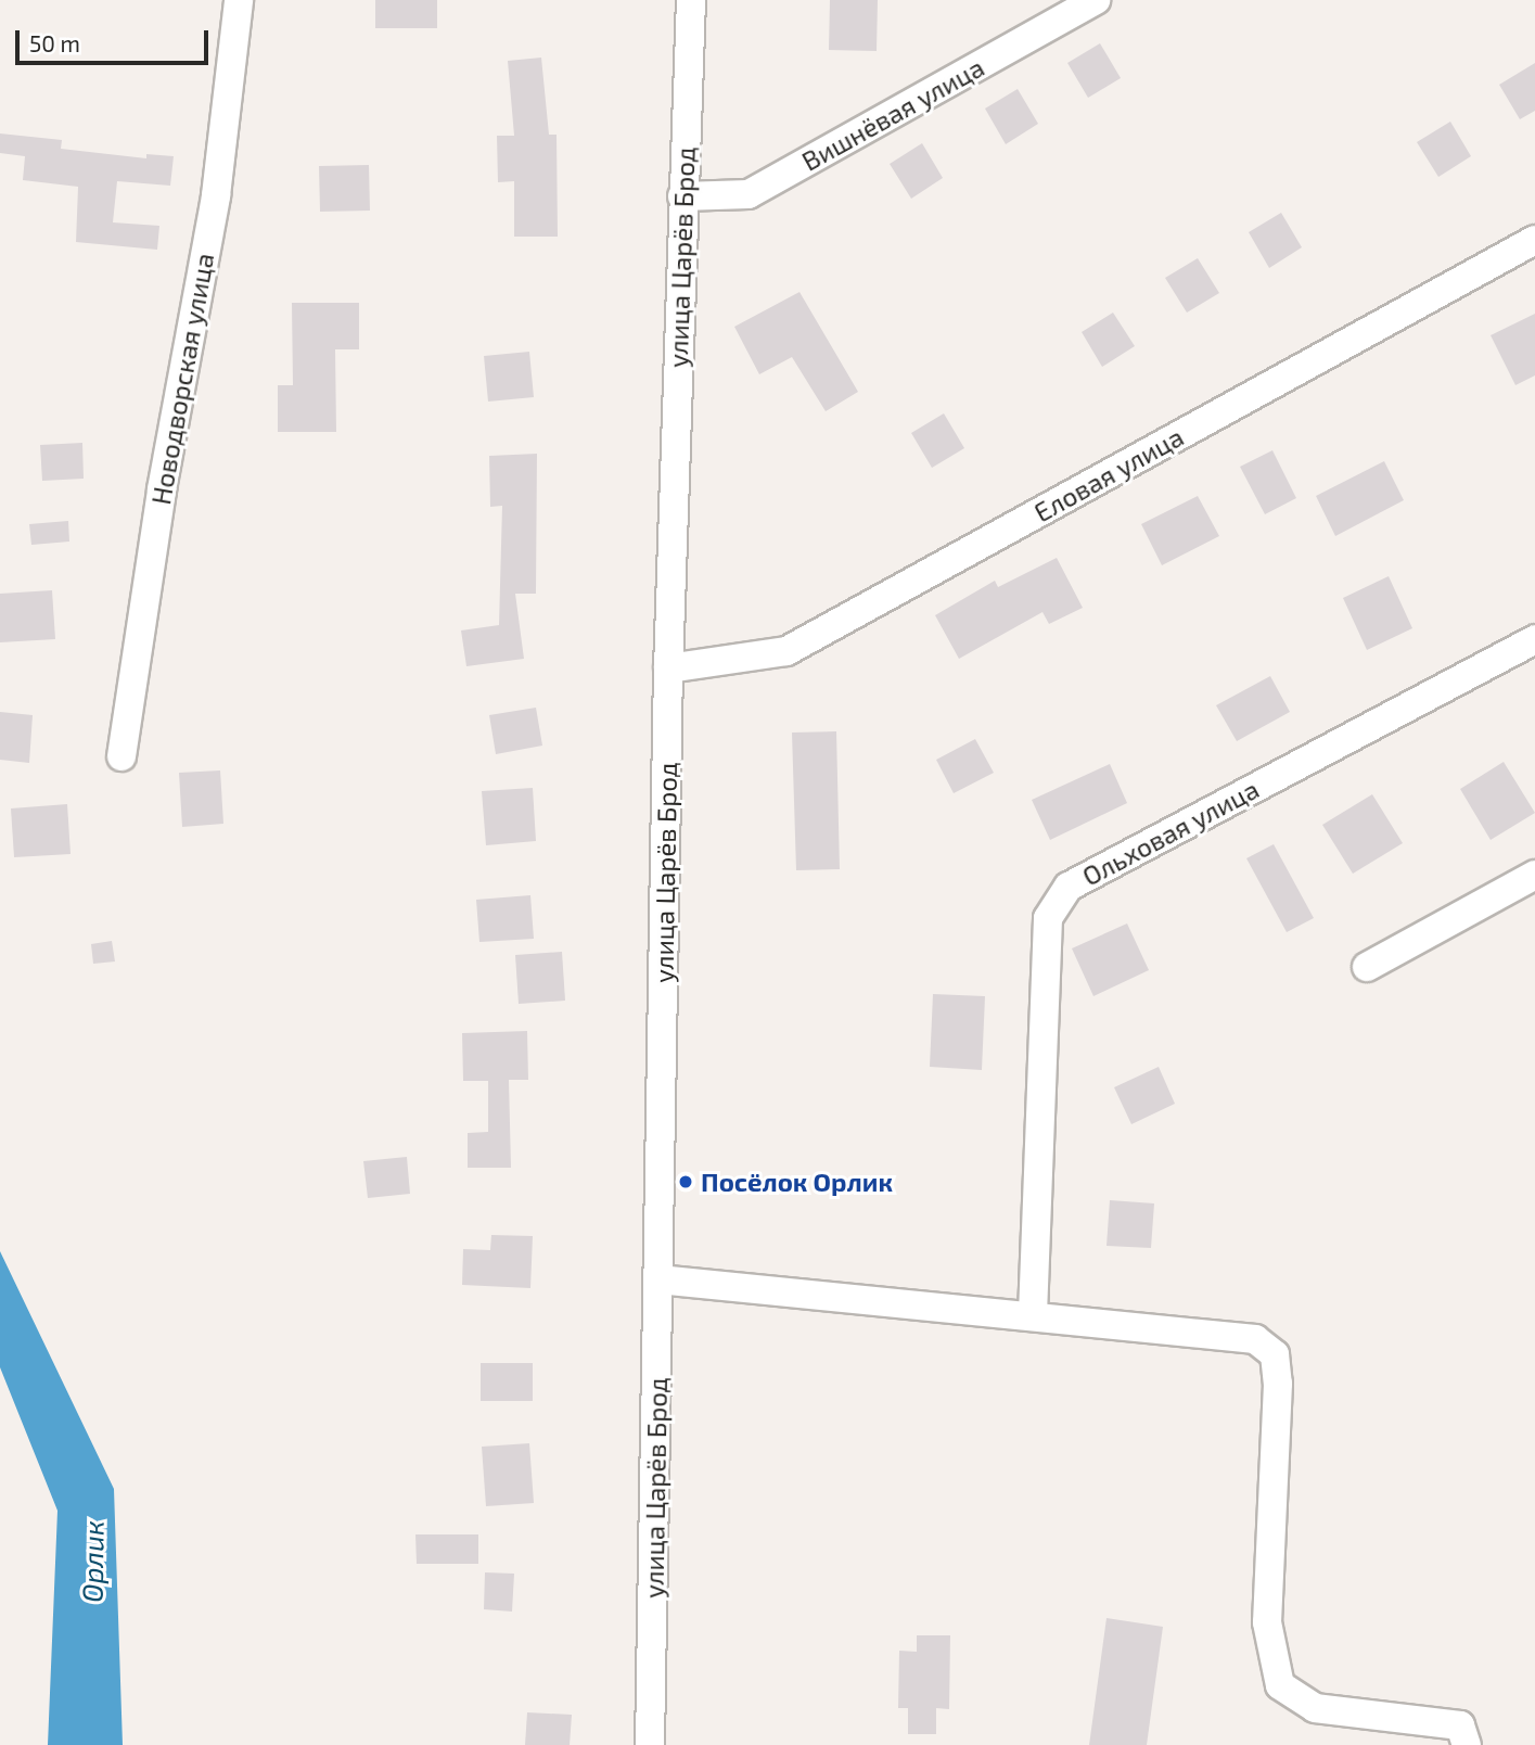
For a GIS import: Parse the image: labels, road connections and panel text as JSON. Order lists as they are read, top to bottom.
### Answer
{
  "streets": {
    "street": [
      "Вишнёвая улица",
      "улица Царёв Брод",
      "Новодворская улица",
      "Еловая улица",
      "Ольховая улица"
    ]
  },
  "crossings": [
    ["Вишнёвая улица", "улица Царёв Брод"],
    ["улица Царёв Брод", "Еловая улица"]
  ],
  "water": ["Орлик"],
  "places": ["Посёлок Орлик"],
  "scale_bar": "50 m"
}
